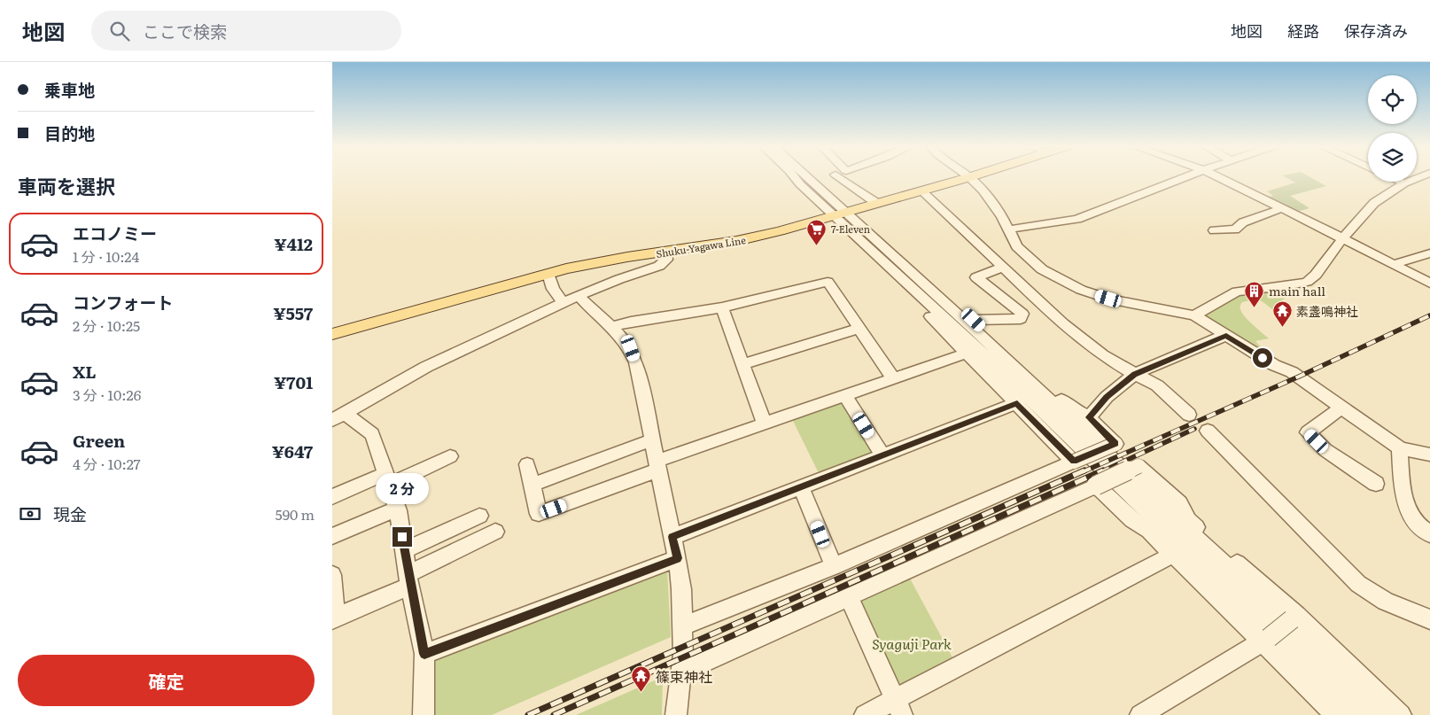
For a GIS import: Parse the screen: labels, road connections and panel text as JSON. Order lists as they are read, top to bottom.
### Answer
{
  "streets": {
    "main road": ["Shuku-Yagawa Line"]
  },
  "parks": ["Syaguji Park"],
  "places": {
    "supermarket": ["7-Eleven"],
    "building": ["main hall"],
    "temple": ["素盞鳴神社", "篠束神社"]
  },
  "page": {
    "header": "地図",
    "search": "ここで検索",
    "nav": ["地図", "経路", "保存済み"],
    "banner": ["乗車地", "目的地"],
    "heading": "車両を選択",
    "list": [
      {
        "name": "エコノミー",
        "note": "1 分 · 10:24",
        "value": "¥412"
      },
      {
        "name": "コンフォート",
        "note": "2 分 · 10:25",
        "value": "¥557"
      },
      {
        "name": "XL",
        "note": "3 分 · 10:26",
        "value": "¥701"
      },
      {
        "name": "Green",
        "note": "4 分 · 10:27",
        "value": "¥647"
      }
    ],
    "bubble": "2 分",
    "pay": ["現金", "590 m"],
    "buttons": "確定"
  }
}
